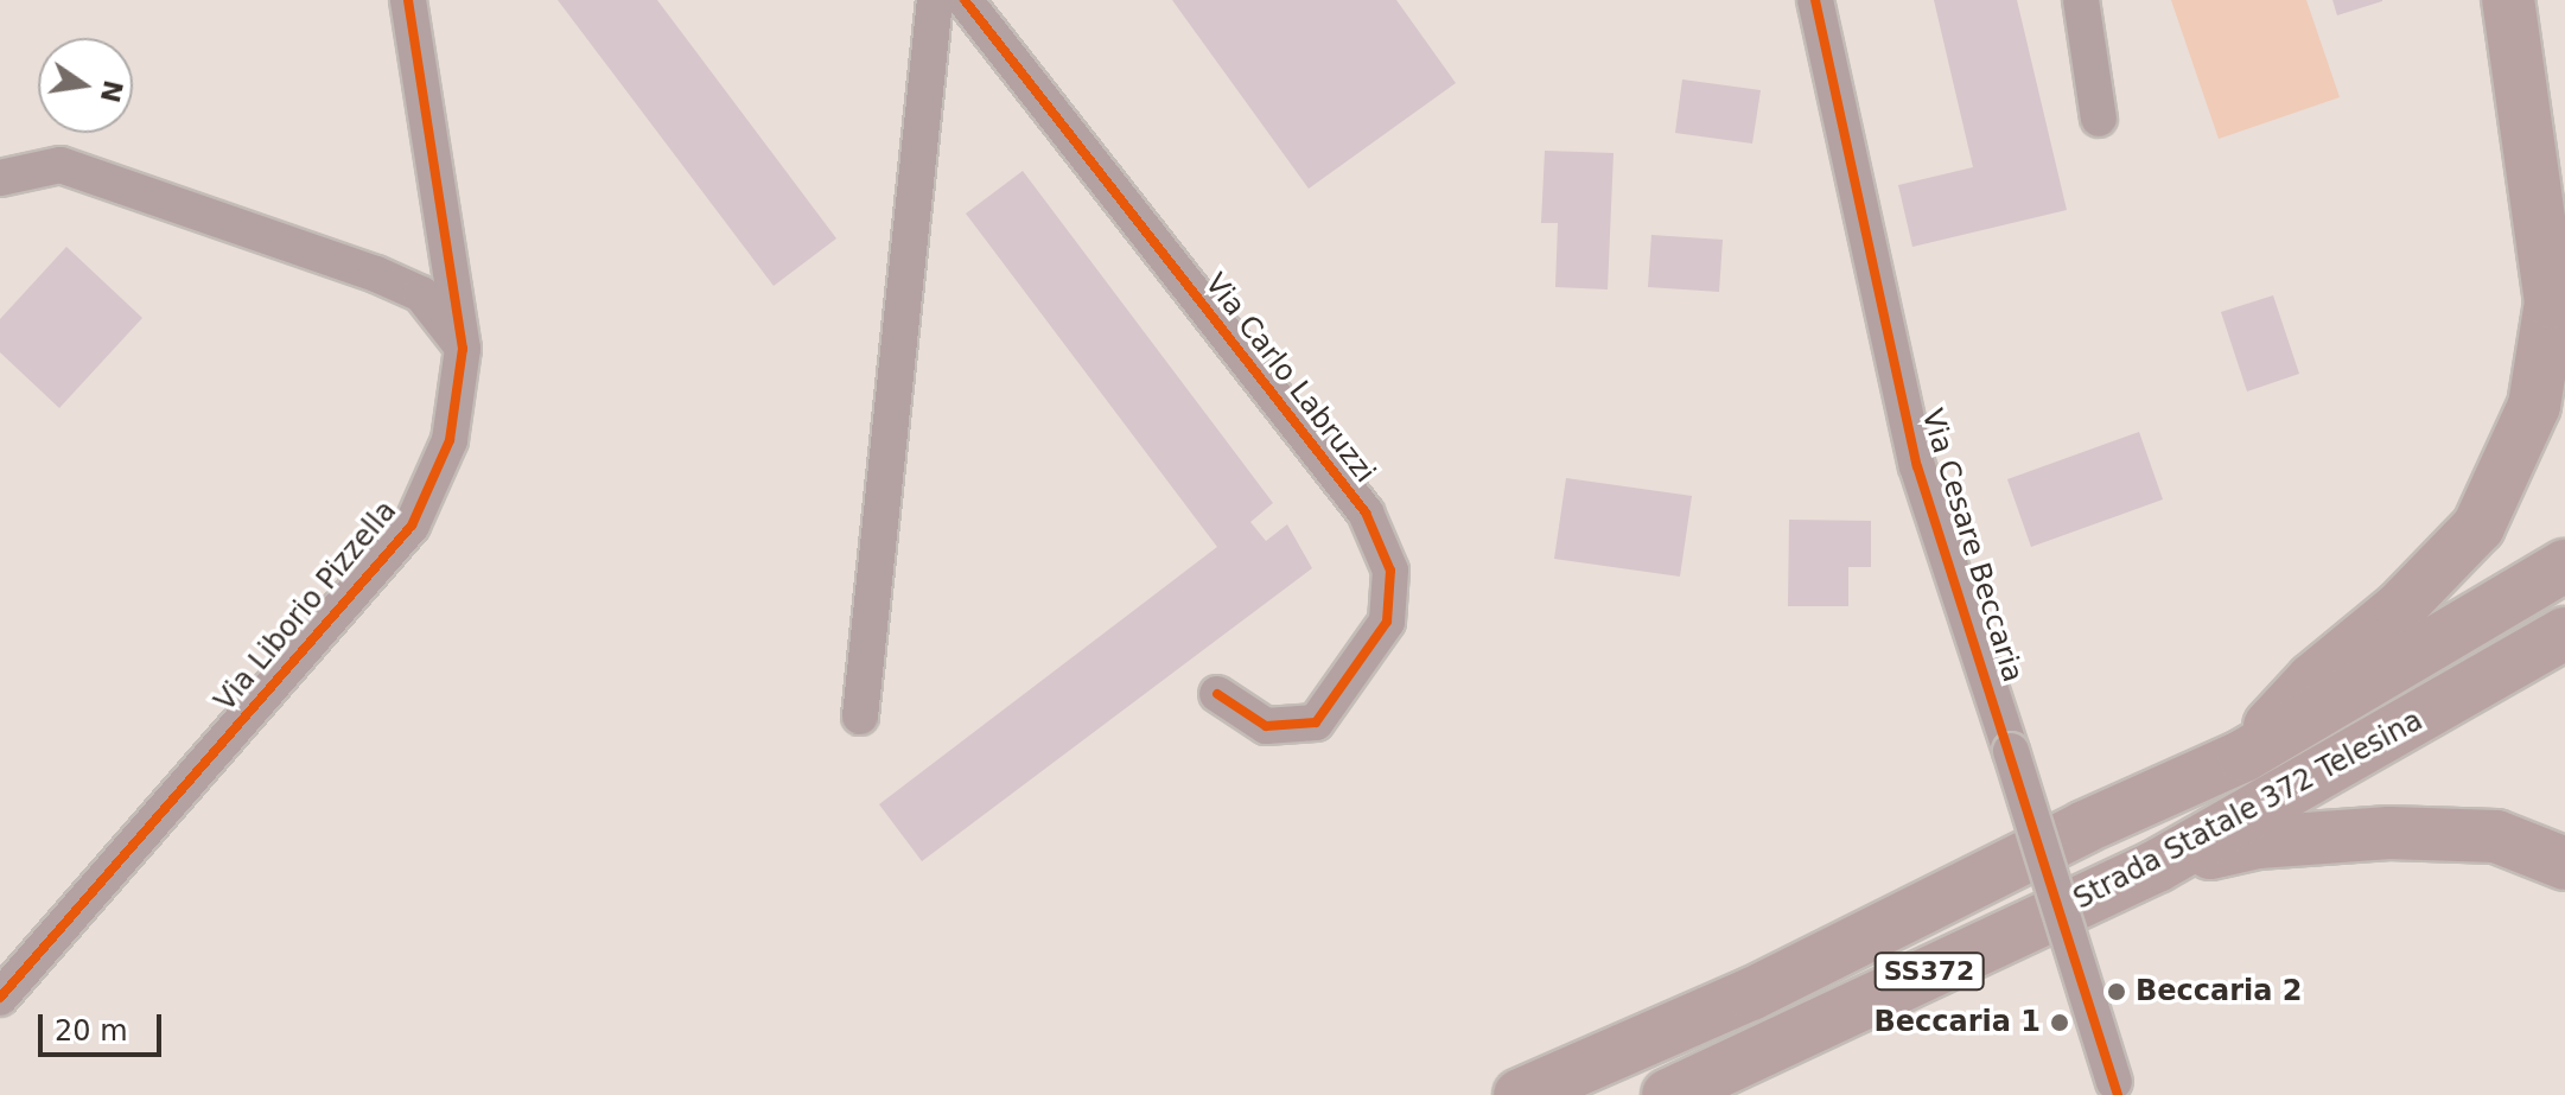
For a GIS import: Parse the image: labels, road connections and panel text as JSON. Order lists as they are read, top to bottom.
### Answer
{
  "streets": {
    "highway": ["Strada Statale 372 Telesina", "SS372"],
    "street": ["Via Carlo Labruzzi", "Via Cesare Beccaria", "Via Liborio Pizzella"]
  },
  "places": ["Beccaria 2", "Beccaria 1"],
  "scale_bar": "20 m",
  "north": "right"
}
